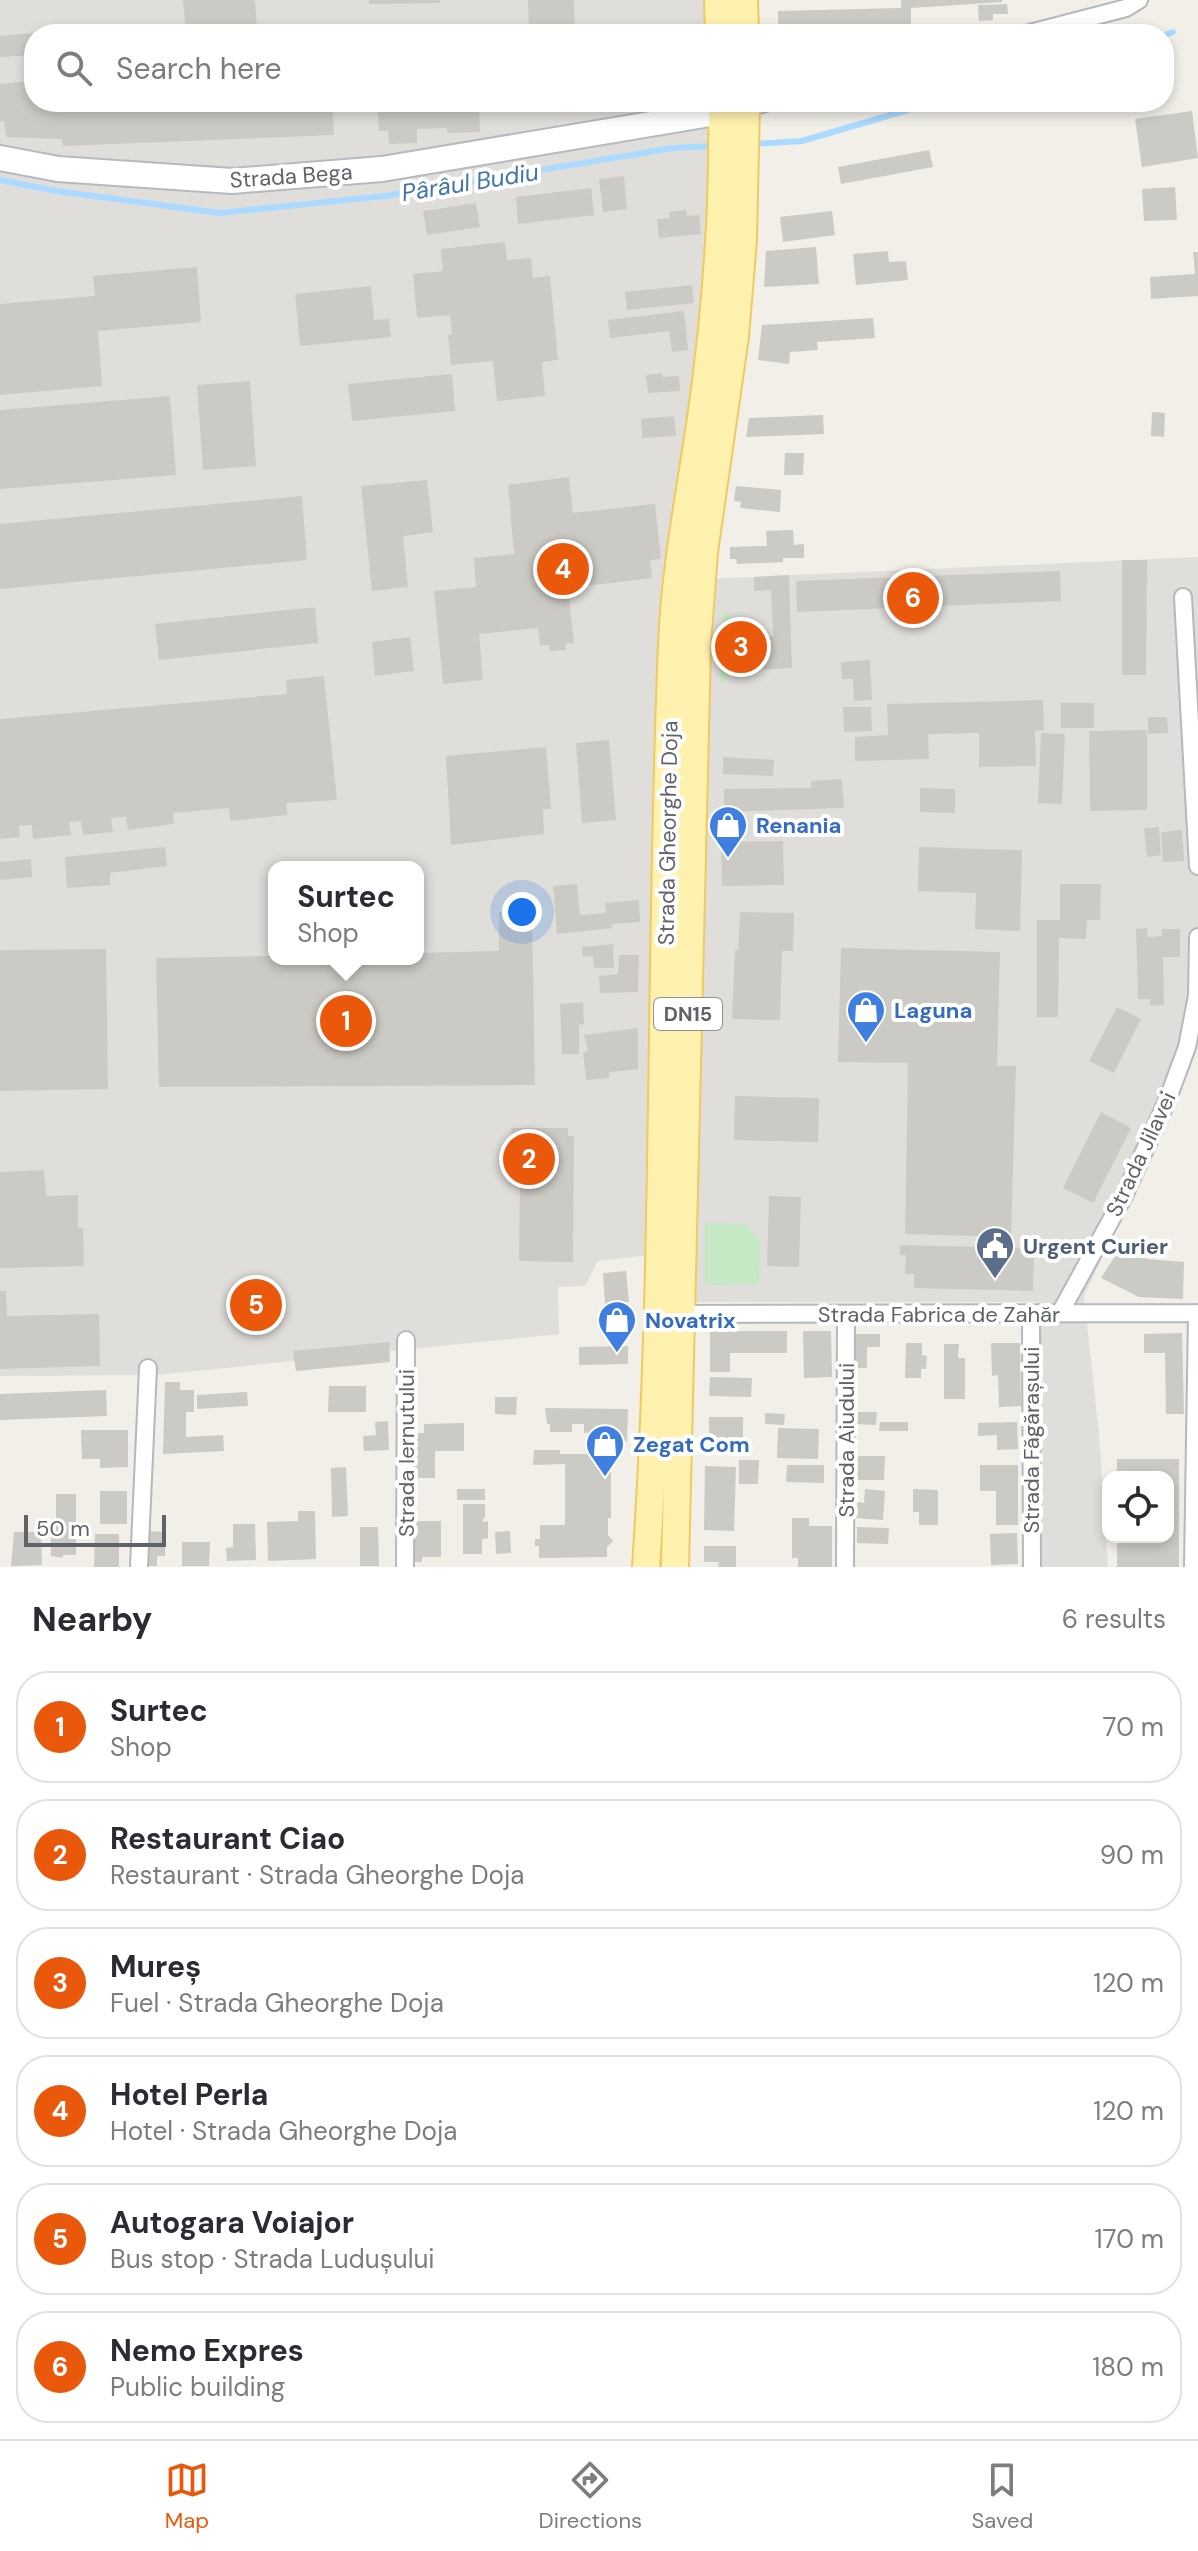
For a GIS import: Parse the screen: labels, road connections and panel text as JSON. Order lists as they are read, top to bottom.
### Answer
{
  "streets": {
    "main road": ["Strada Bega", "Strada Gheorghe Doja", "DN15"],
    "street": [
      "Strada Jilavei",
      "Strada Fabrica de Zahăr",
      "Strada Aiudului",
      "Strada Făgărașului",
      "Strada Iernutului"
    ]
  },
  "crossings": [
    ["Strada Gheorghe Doja", "Strada Fabrica de Zahăr"],
    ["Strada Jilavei", "Strada Fabrica de Zahăr"],
    ["Strada Fabrica de Zahăr", "Strada Aiudului"],
    ["Strada Fabrica de Zahăr", "Strada Făgărașului"]
  ],
  "water": ["Pârâul Budiu"],
  "places": {
    "shop": [
      "Renania",
      "Laguna",
      "Novatrix",
      "Zegat Com"
    ],
    "public building": ["Urgent Curier"]
  },
  "scale_bar": "50 m",
  "page": {
    "search": "Search here",
    "pins": [
      "4",
      "6",
      "3",
      "1",
      "2",
      "5"
    ],
    "popup": ["Surtec", "Shop"],
    "scale": "50 m",
    "heading": ["Nearby", "6 results"],
    "list": [
      {
        "mark": "1",
        "name": "Surtec",
        "note": "Shop",
        "value": "70 m"
      },
      {
        "mark": "2",
        "name": "Restaurant Ciao",
        "note": "Restaurant · Strada Gheorghe Doja",
        "value": "90 m"
      },
      {
        "mark": "3",
        "name": "Mureș",
        "note": "Fuel · Strada Gheorghe Doja",
        "value": "120 m"
      },
      {
        "mark": "4",
        "name": "Hotel Perla",
        "note": "Hotel · Strada Gheorghe Doja",
        "value": "120 m"
      },
      {
        "mark": "5",
        "name": "Autogara Voiajor",
        "note": "Bus stop · Strada Ludușului",
        "value": "170 m"
      },
      {
        "mark": "6",
        "name": "Nemo Expres",
        "note": "Public building",
        "value": "180 m"
      }
    ],
    "nav": ["Map", "Directions", "Saved"]
  }
}
